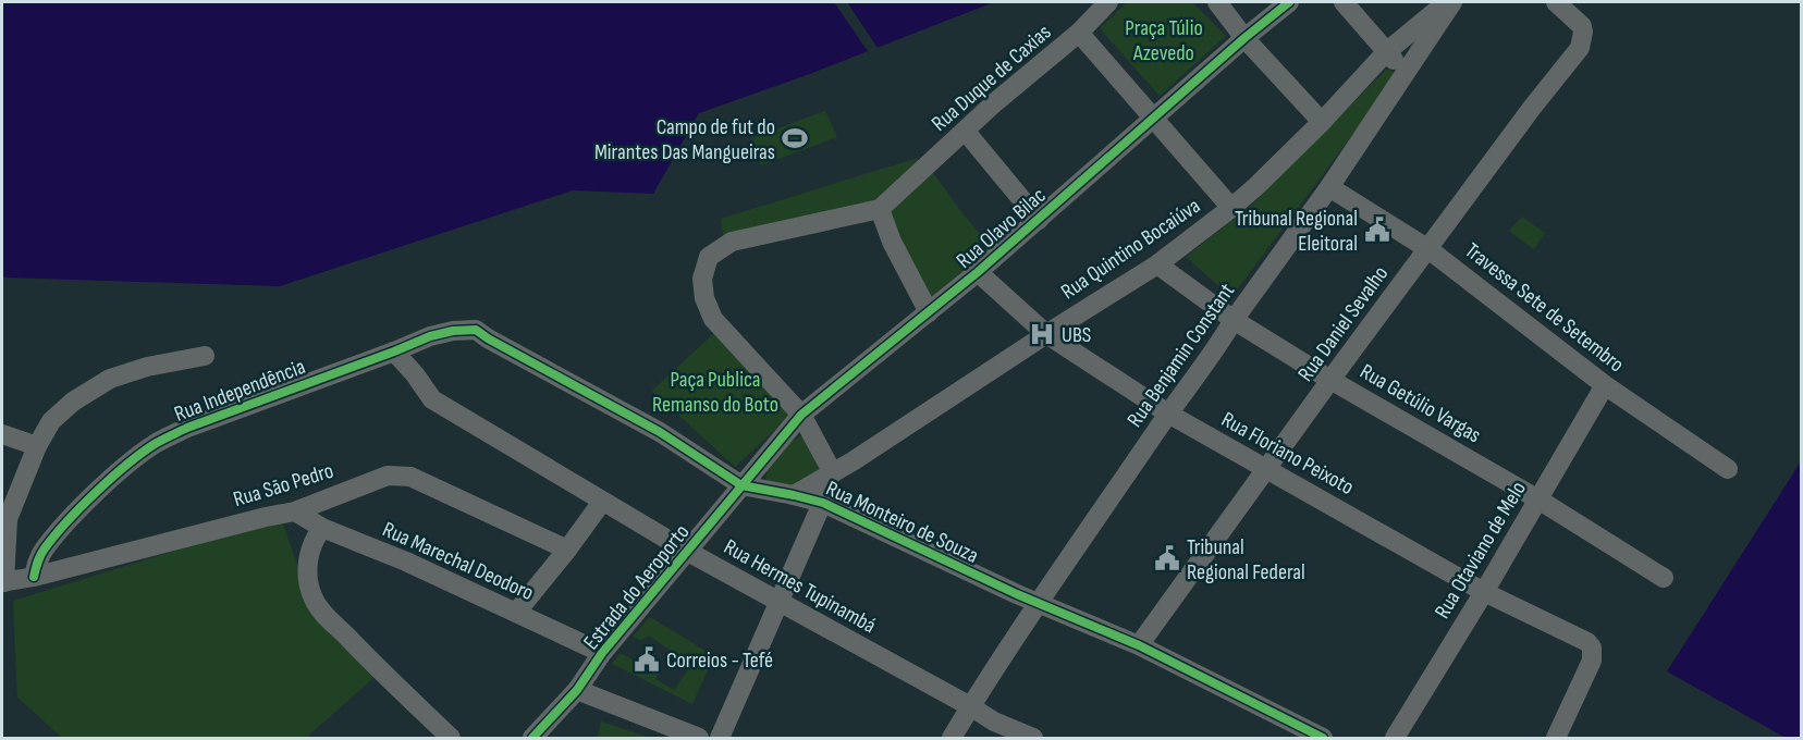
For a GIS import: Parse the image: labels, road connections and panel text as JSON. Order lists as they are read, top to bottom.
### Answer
{
  "streets": {
    "street": [
      "Rua Duque de Caxias",
      "Rua Olavo Bilac",
      "Rua Quintino Bocaiúva",
      "Travessa Sete de Setembro",
      "Rua Daniel Sevalho",
      "Rua Benjamin Constant",
      "Rua Independência",
      "Rua Getúlio Vargas",
      "Rua Floriano Peixoto",
      "Rua São Pedro",
      "Rua Monteiro de Souza",
      "Rua Otaviano de Melo",
      "Rua Marechal Deodoro",
      "Rua Hermes Tupinambá",
      "Estrada do Aeroporto"
    ]
  },
  "crossings": [
    ["Rua Olavo Bilac", "Rua Floriano Peixoto"],
    ["Rua Olavo Bilac", "Rua Monteiro de Souza"],
    ["Rua Olavo Bilac", "Estrada do Aeroporto"],
    ["Rua Quintino Bocaiúva", "Rua Getúlio Vargas"],
    ["Rua Quintino Bocaiúva", "Rua Floriano Peixoto"],
    ["Rua Quintino Bocaiúva", "Rua Monteiro de Souza"],
    ["Travessa Sete de Setembro", "Rua Daniel Sevalho"],
    ["Travessa Sete de Setembro", "Rua Benjamin Constant"],
    ["Travessa Sete de Setembro", "Rua Otaviano de Melo"],
    ["Rua Daniel Sevalho", "Rua Getúlio Vargas"],
    ["Rua Daniel Sevalho", "Rua Floriano Peixoto"],
    ["Rua Daniel Sevalho", "Rua Monteiro de Souza"],
    ["Rua Benjamin Constant", "Rua Getúlio Vargas"],
    ["Rua Benjamin Constant", "Rua Floriano Peixoto"],
    ["Rua Benjamin Constant", "Rua Monteiro de Souza"],
    ["Rua Benjamin Constant", "Rua Hermes Tupinambá"],
    ["Rua Independência", "Rua São Pedro"],
    ["Rua Independência", "Rua Monteiro de Souza"],
    ["Rua Independência", "Rua Hermes Tupinambá"],
    ["Rua Getúlio Vargas", "Rua Otaviano de Melo"],
    ["Rua Floriano Peixoto", "Rua Otaviano de Melo"],
    ["Rua São Pedro", "Rua Marechal Deodoro"],
    ["Rua Monteiro de Souza", "Estrada do Aeroporto"],
    ["Rua Marechal Deodoro", "Estrada do Aeroporto"],
    ["Rua Hermes Tupinambá", "Estrada do Aeroporto"]
  ],
  "parks": ["Praça Túlio Azevedo", "Paça Publica Remanso do Boto"],
  "places": {
    "sports": ["Campo de fut do Mirantes Das Mangueiras"],
    "public building": ["Tribunal Regional Eleitoral", "Tribunal Regional Federal", "Correios - Tefé"],
    "hospital": ["UBS"]
  }
}
